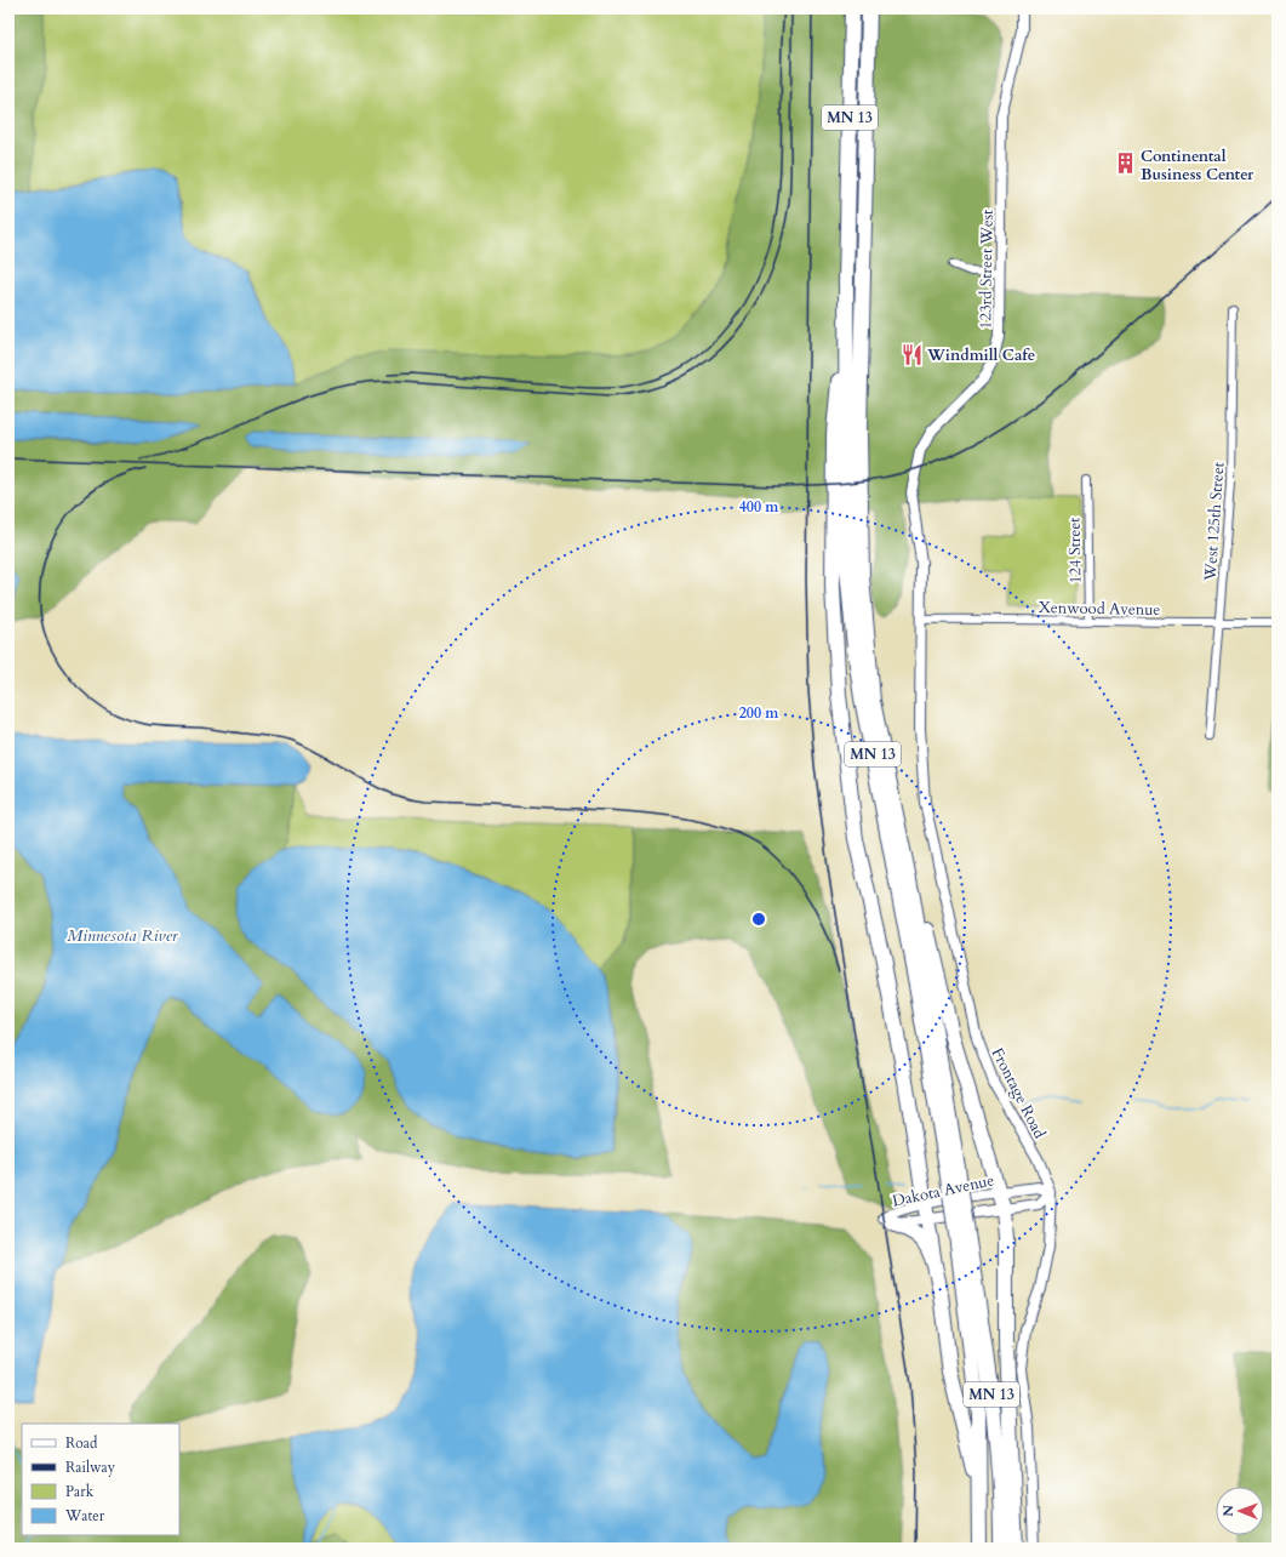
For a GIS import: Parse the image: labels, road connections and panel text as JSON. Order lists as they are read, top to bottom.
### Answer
{
  "streets": {
    "highway": ["MN 13"],
    "street": [
      "123rd Street West",
      "West 125th Street",
      "124 Street",
      "Xenwood Avenue",
      "Frontage Road",
      "Dakota Avenue"
    ]
  },
  "crossings": [
    ["123rd Street West", "Xenwood Avenue"],
    ["123rd Street West", "Frontage Road"],
    ["West 125th Street", "Xenwood Avenue"],
    ["124 Street", "Xenwood Avenue"],
    ["Xenwood Avenue", "Frontage Road"],
    ["Frontage Road", "Dakota Avenue"]
  ],
  "water": ["Minnesota River"],
  "places": {
    "building": ["Continental Business Center"],
    "restaurant": ["Windmill Cafe"]
  },
  "legend": [
    "Road",
    "Railway",
    "Park",
    "Water"
  ],
  "north": "left",
  "rings": ["400 m", "200 m"]
}
